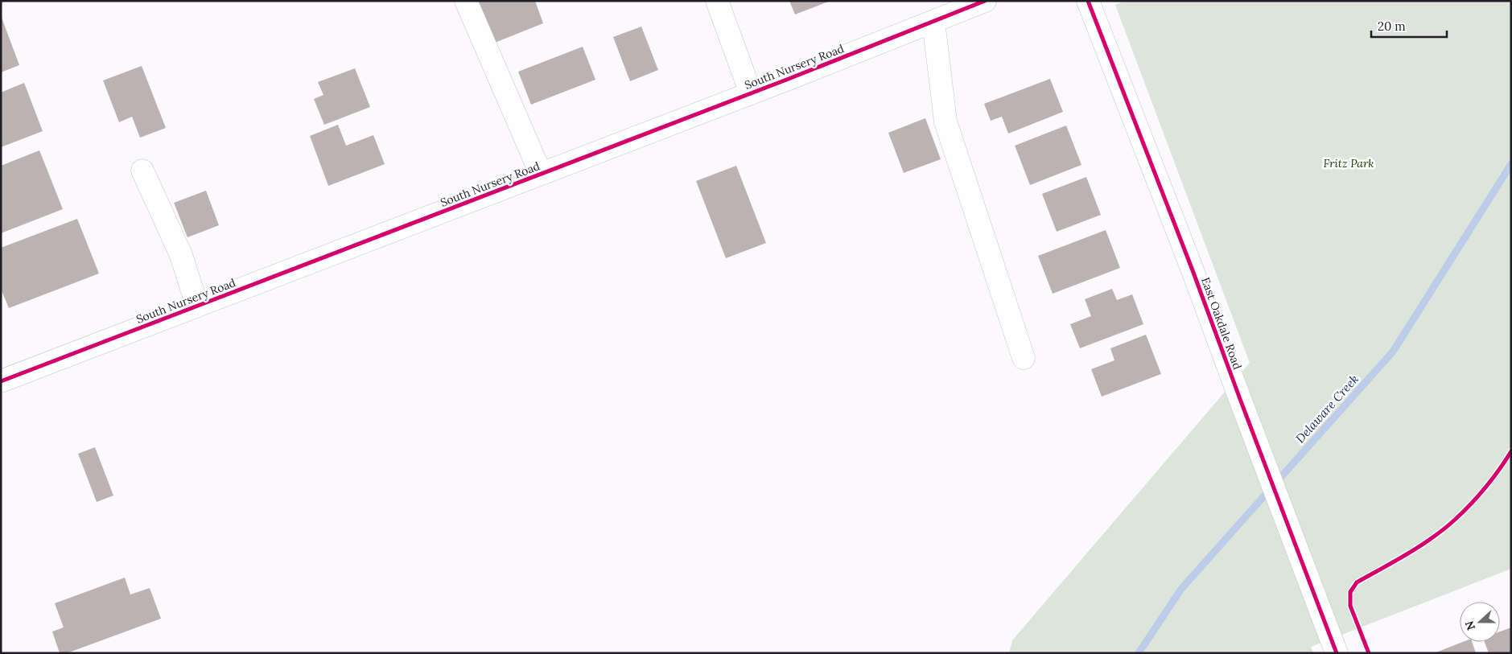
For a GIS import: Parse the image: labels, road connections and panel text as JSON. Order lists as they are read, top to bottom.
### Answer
{
  "streets": {
    "street": ["South Nursery Road", "East Oakdale Road"]
  },
  "water": ["Delaware Creek"],
  "parks": ["Fritz Park"],
  "scale_bar": "20 m",
  "north": "left"
}
